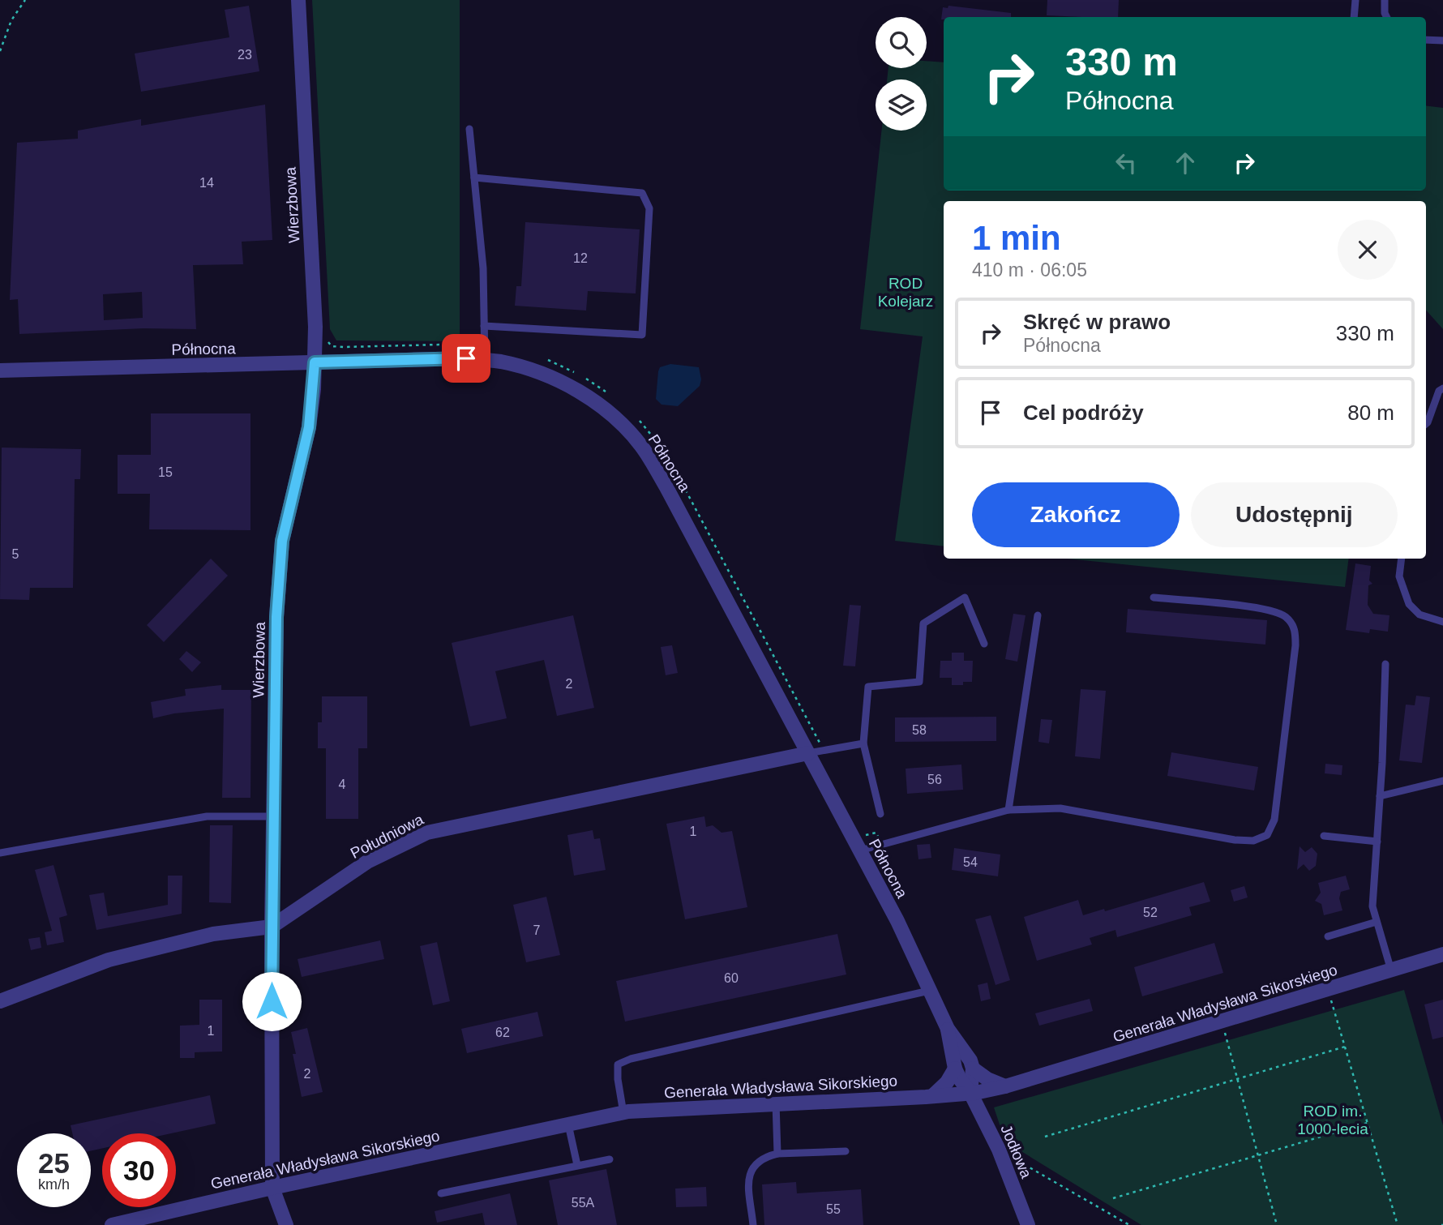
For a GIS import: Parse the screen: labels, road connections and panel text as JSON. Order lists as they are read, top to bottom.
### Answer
{
  "streets": {
    "street": [
      "Wierzbowa",
      "Północna",
      "Południowa",
      "Generała Władysława Sikorskiego",
      "Jodłowa"
    ]
  },
  "crossings": [
    ["Wierzbowa", "Północna"],
    ["Wierzbowa", "Południowa"],
    ["Wierzbowa", "Generała Władysława Sikorskiego"],
    ["Północna", "Południowa"],
    ["Północna", "Generała Władysława Sikorskiego"],
    ["Północna", "Jodłowa"],
    ["Generała Władysława Sikorskiego", "Jodłowa"]
  ],
  "parks": ["ROD Kolejarz", "ROD im. 1000-lecia"],
  "house_numbers": [
    "23",
    "14",
    "12",
    "15",
    "5",
    "2",
    "58",
    "56",
    "4",
    "1",
    "54",
    "52",
    "7",
    "60",
    "1",
    "62",
    "2",
    "55A",
    "55"
  ],
  "page": {
    "turn": ["330 m", "Północna"],
    "heading": ["1 min", "410 m · 06:05"],
    "list": [
      {
        "name": "Skręć w prawo",
        "note": "Północna",
        "value": "330 m"
      },
      {
        "name": "Cel podróży",
        "value": "80 m"
      }
    ],
    "buttons": ["Zakończ", "Udostępnij"],
    "speed": "25 km/h",
    "limit": "30"
  }
}
